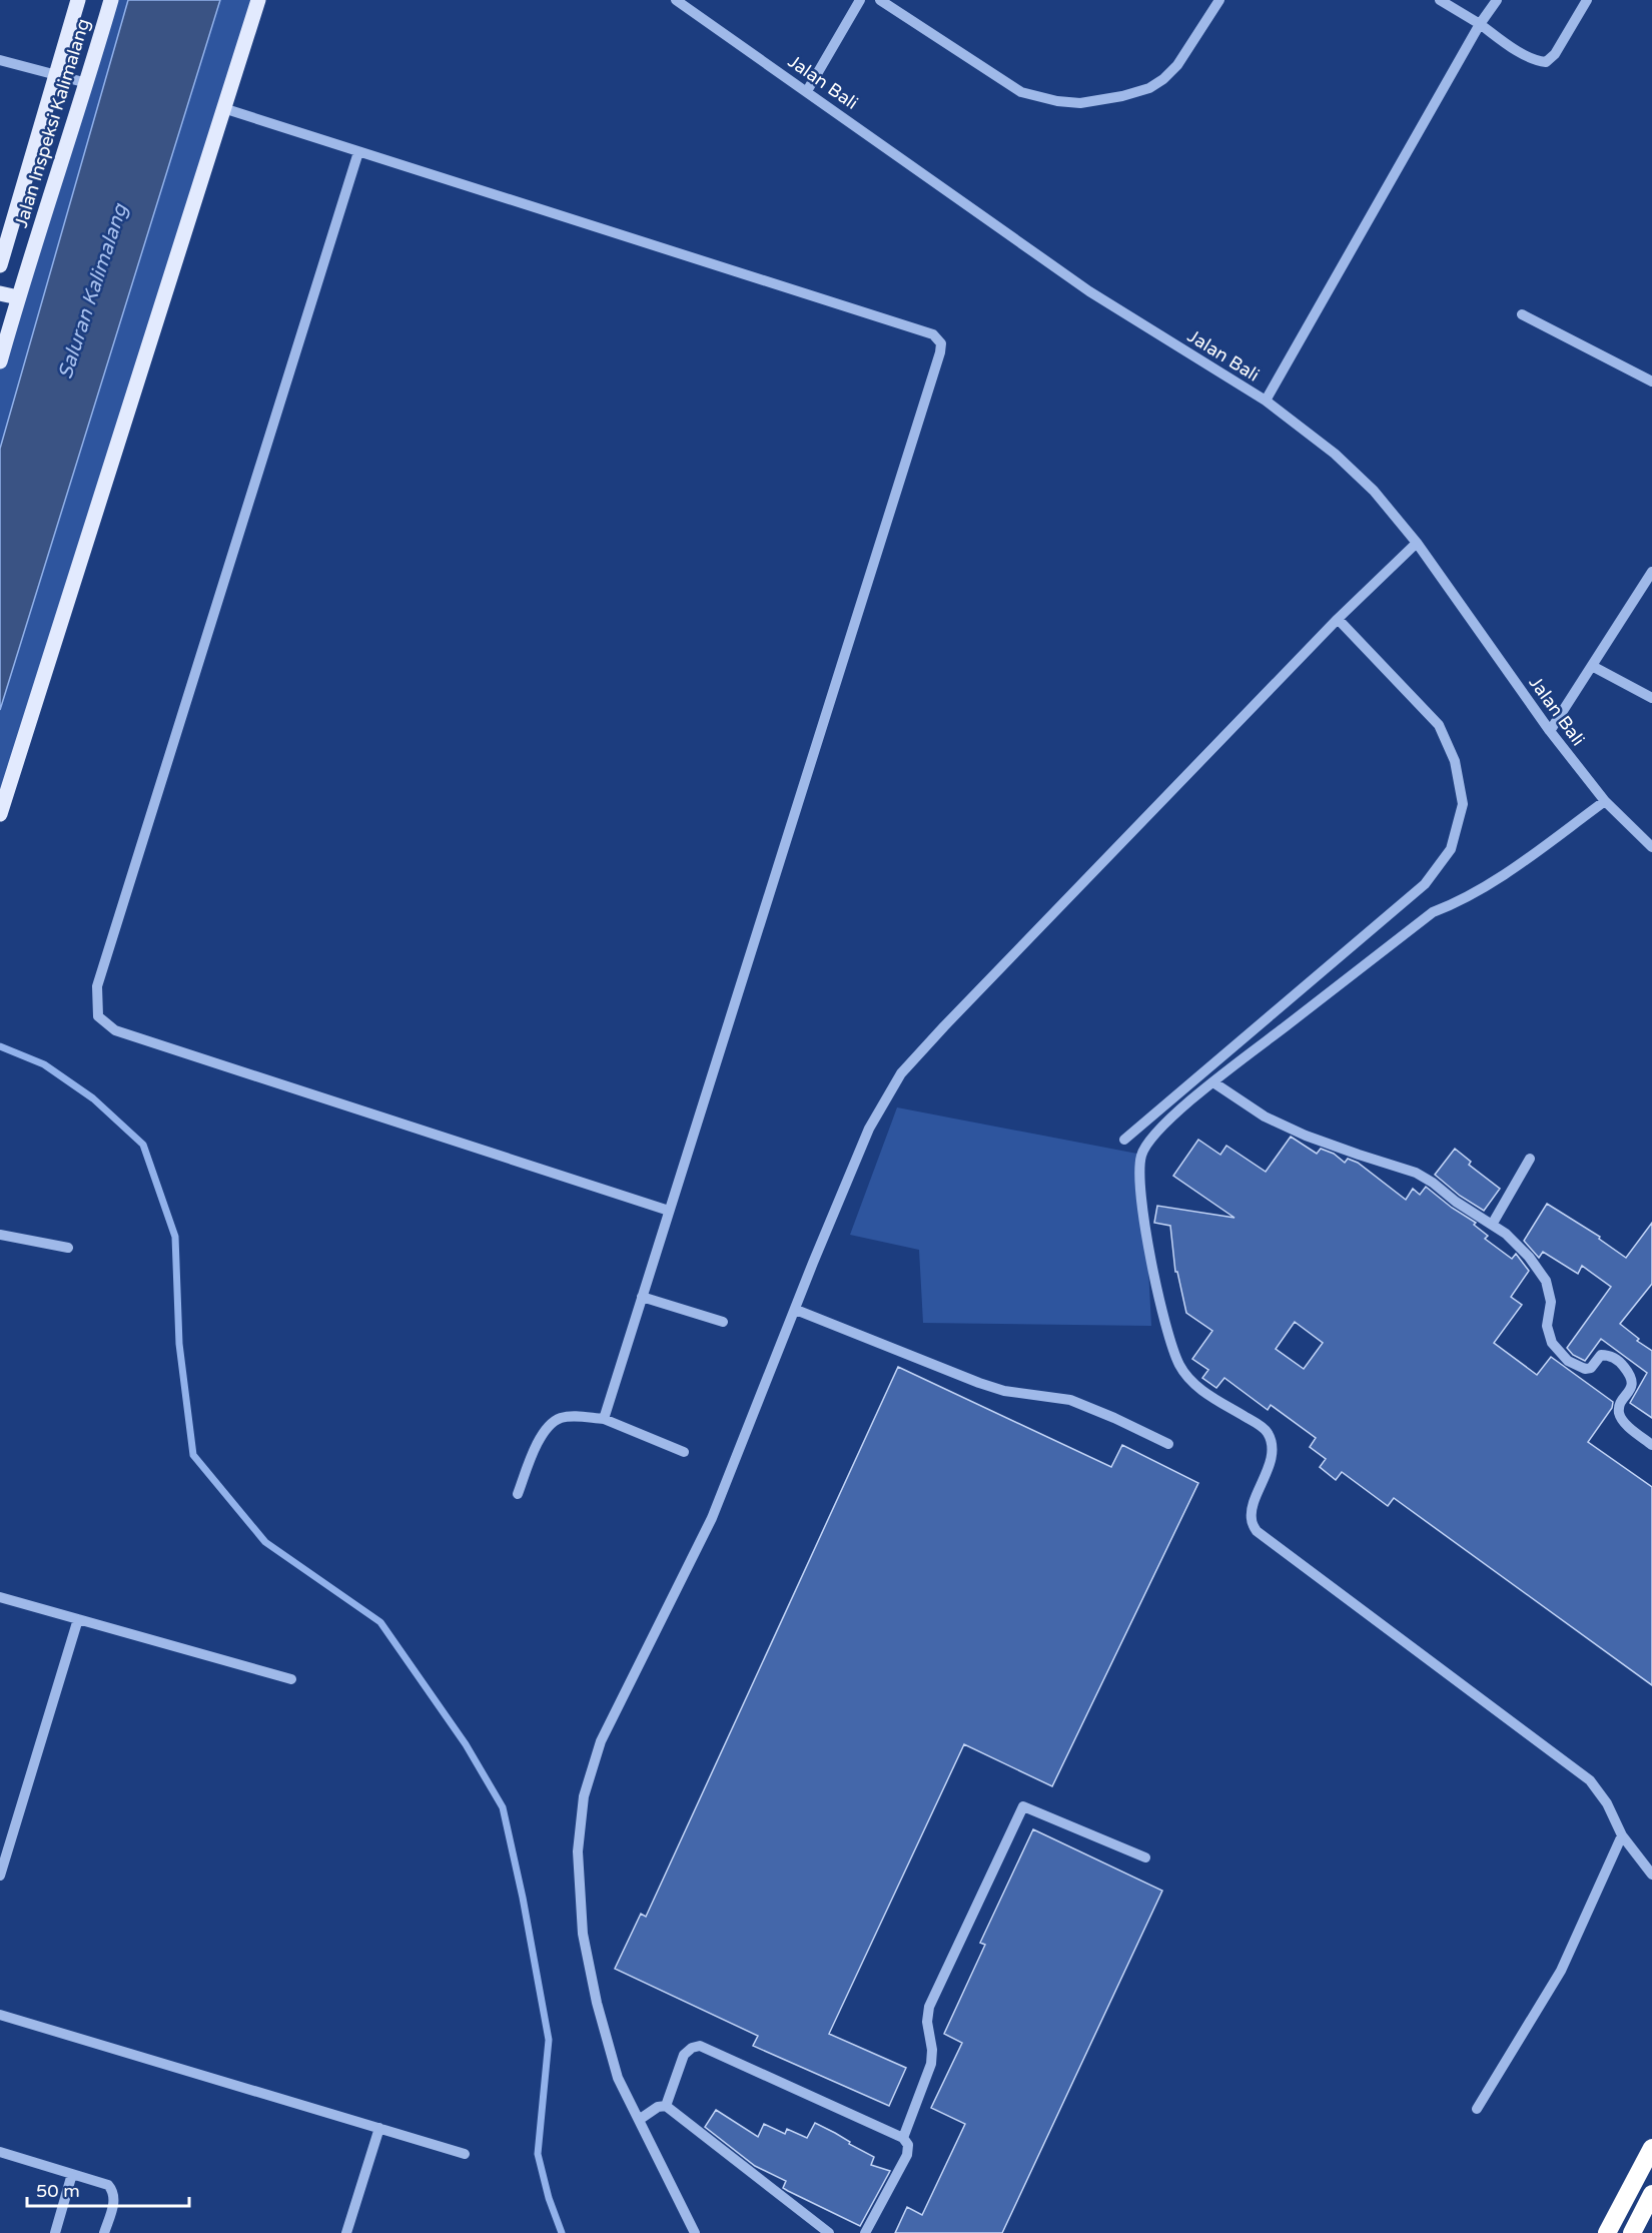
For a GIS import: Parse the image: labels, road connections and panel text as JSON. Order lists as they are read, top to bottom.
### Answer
{
  "streets": {
    "main road": ["Jalan Inspeksi Kalimalang"],
    "street": ["Jalan Bali"]
  },
  "water": ["Saluran Kalimalang"],
  "scale_bar": "50 m"
}
